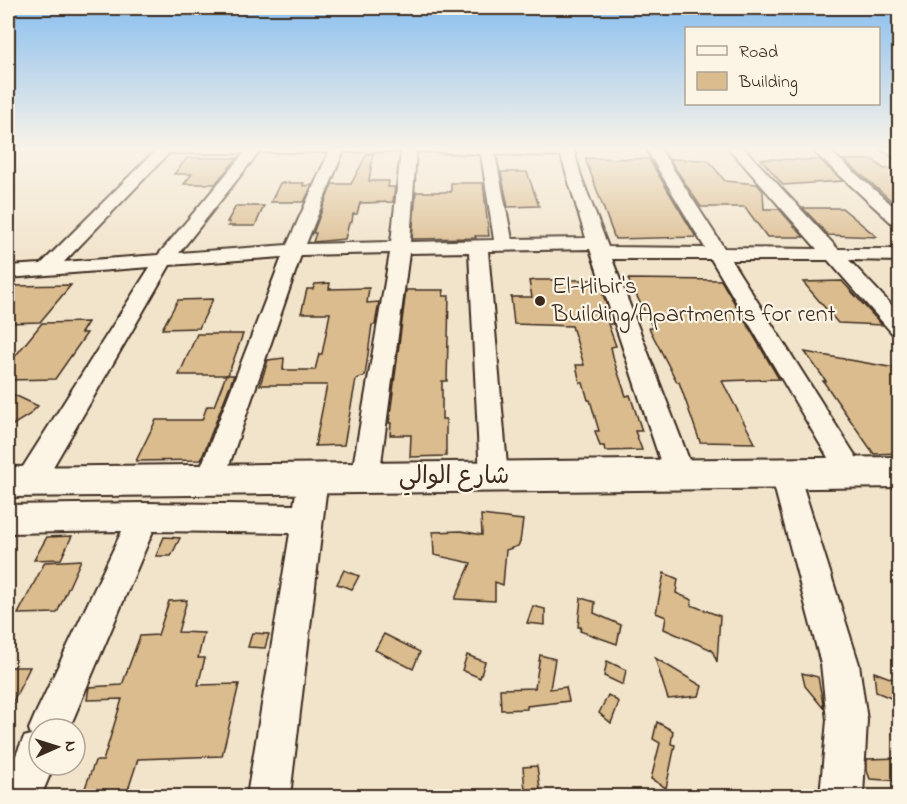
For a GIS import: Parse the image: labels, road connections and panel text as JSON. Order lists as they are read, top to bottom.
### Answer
{
  "streets": {
    "main road": ["شارع الوالي"]
  },
  "places": ["El-Hibir's Building/Apartments for rent"],
  "legend": ["Road", "Building"],
  "north": "right"
}
